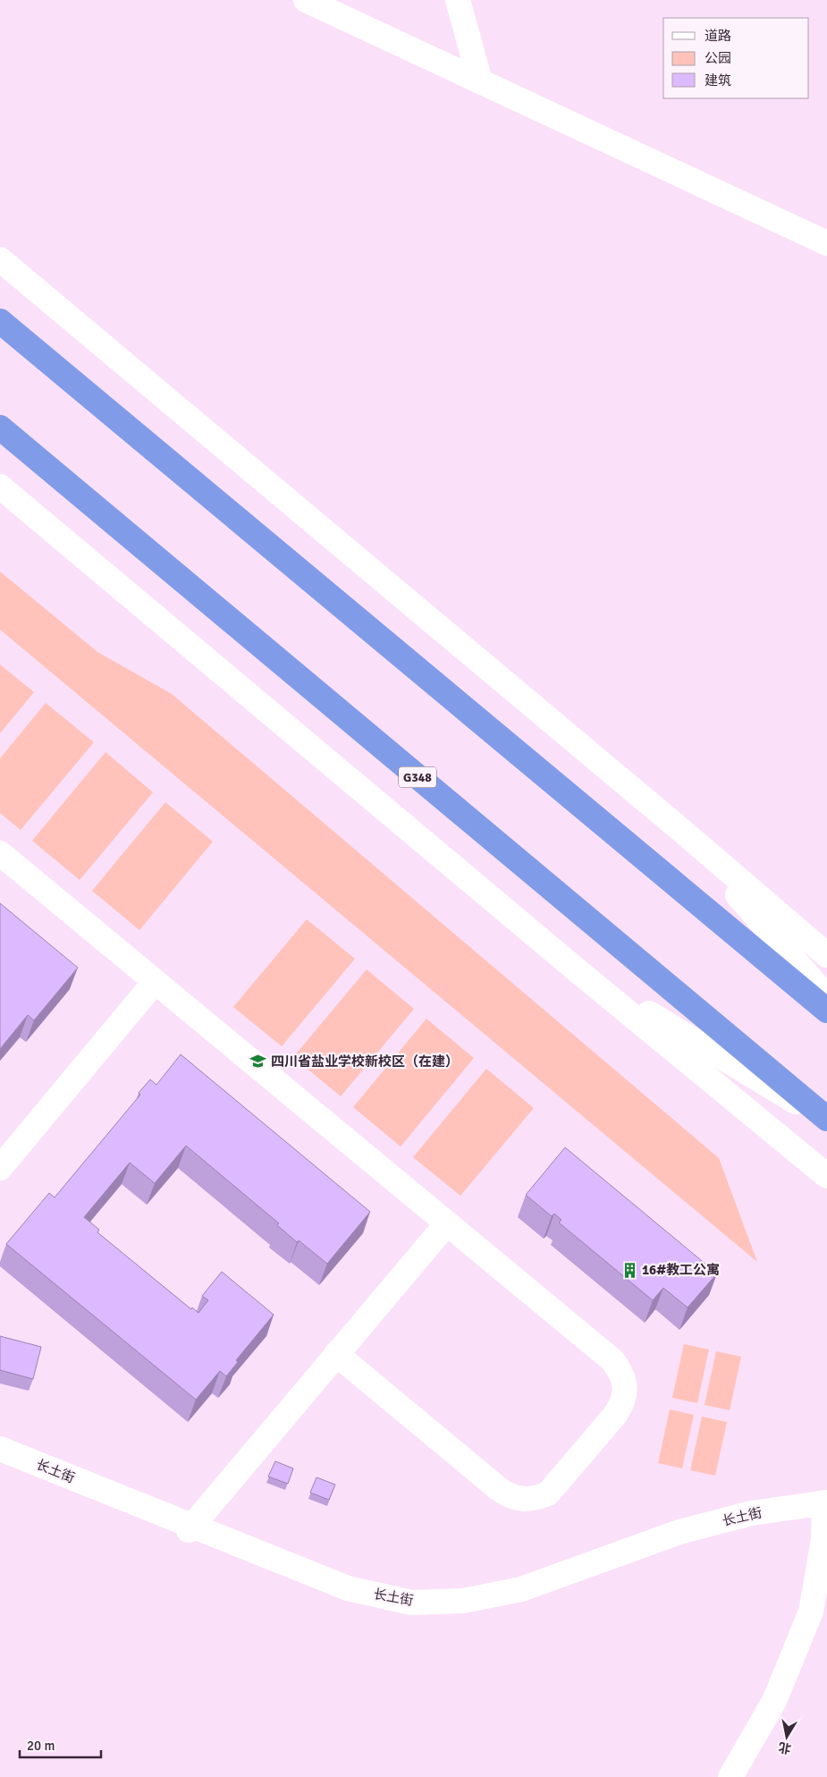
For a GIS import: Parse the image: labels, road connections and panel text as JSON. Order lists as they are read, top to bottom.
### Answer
{
  "streets": {
    "highway": ["G348"],
    "street": ["长土街"]
  },
  "places": {
    "school or university": ["四川省盐业学校新校区（在建）"],
    "building": ["16#教工公寓"]
  },
  "legend": ["道路", "公园", "建筑"],
  "scale_bar": "20 m",
  "north": "bottom"
}
